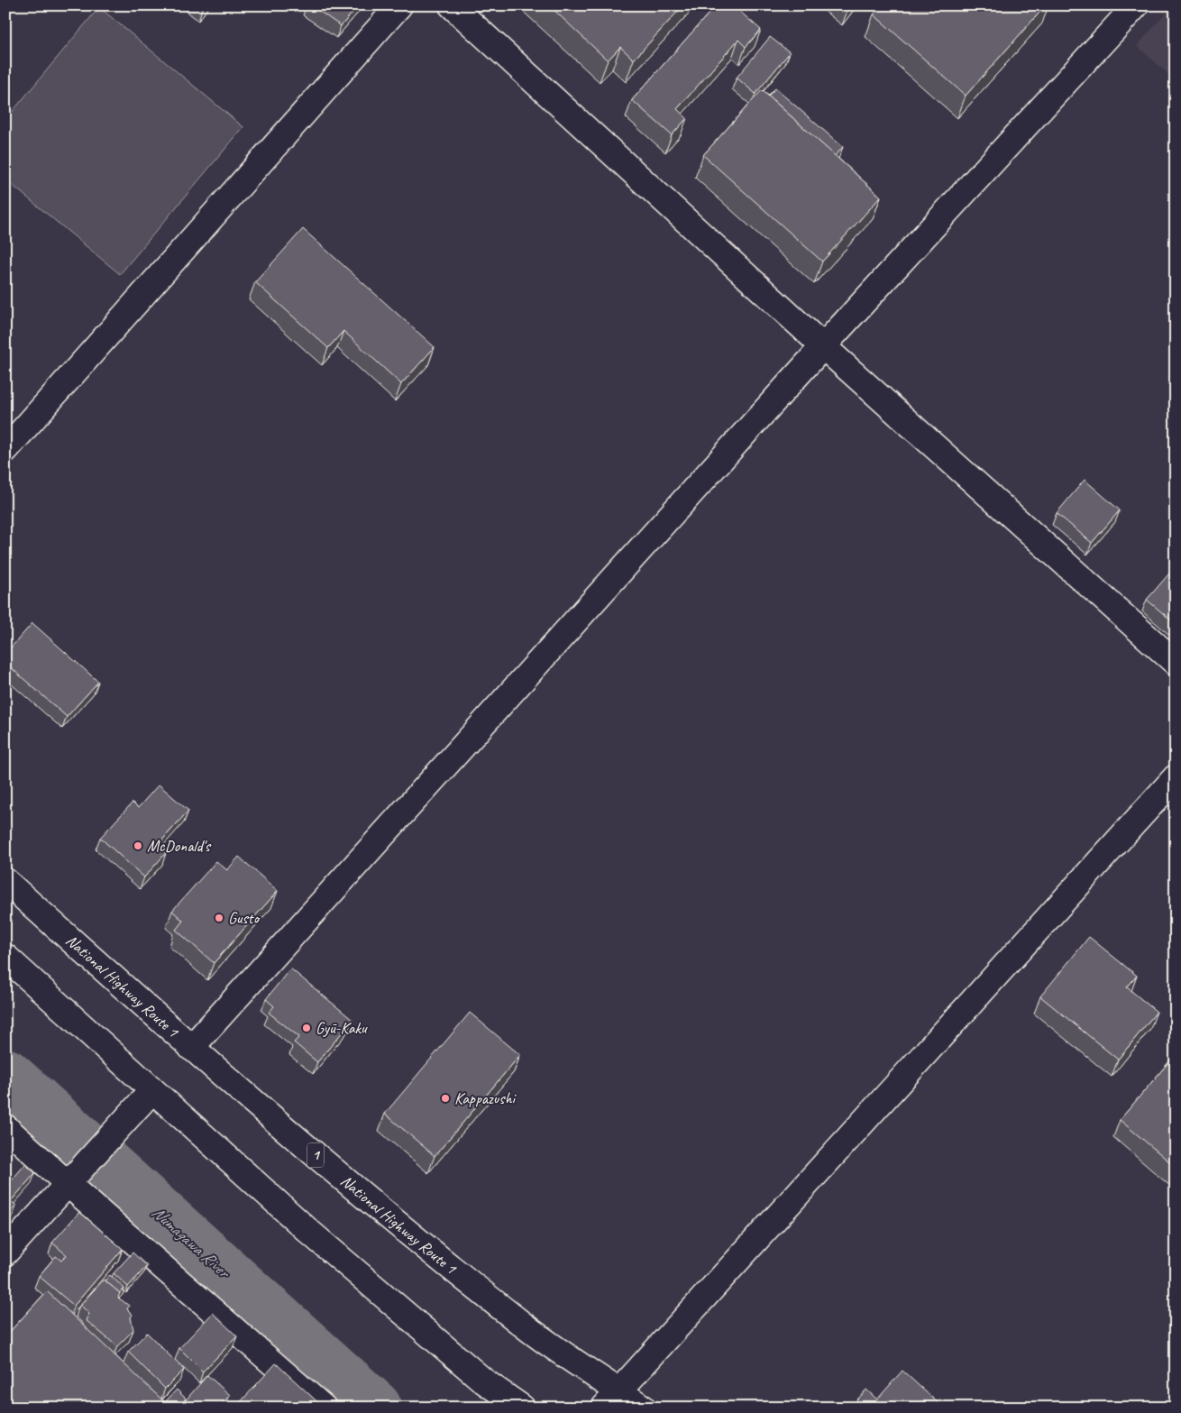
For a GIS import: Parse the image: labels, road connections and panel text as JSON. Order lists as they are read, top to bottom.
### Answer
{
  "streets": {
    "main road": ["National Highway Route 1", "1"]
  },
  "water": ["Numagawa River"],
  "places": [
    "McDonald's",
    "Gusto",
    "Gyū-Kaku",
    "Kappazushi"
  ]
}
